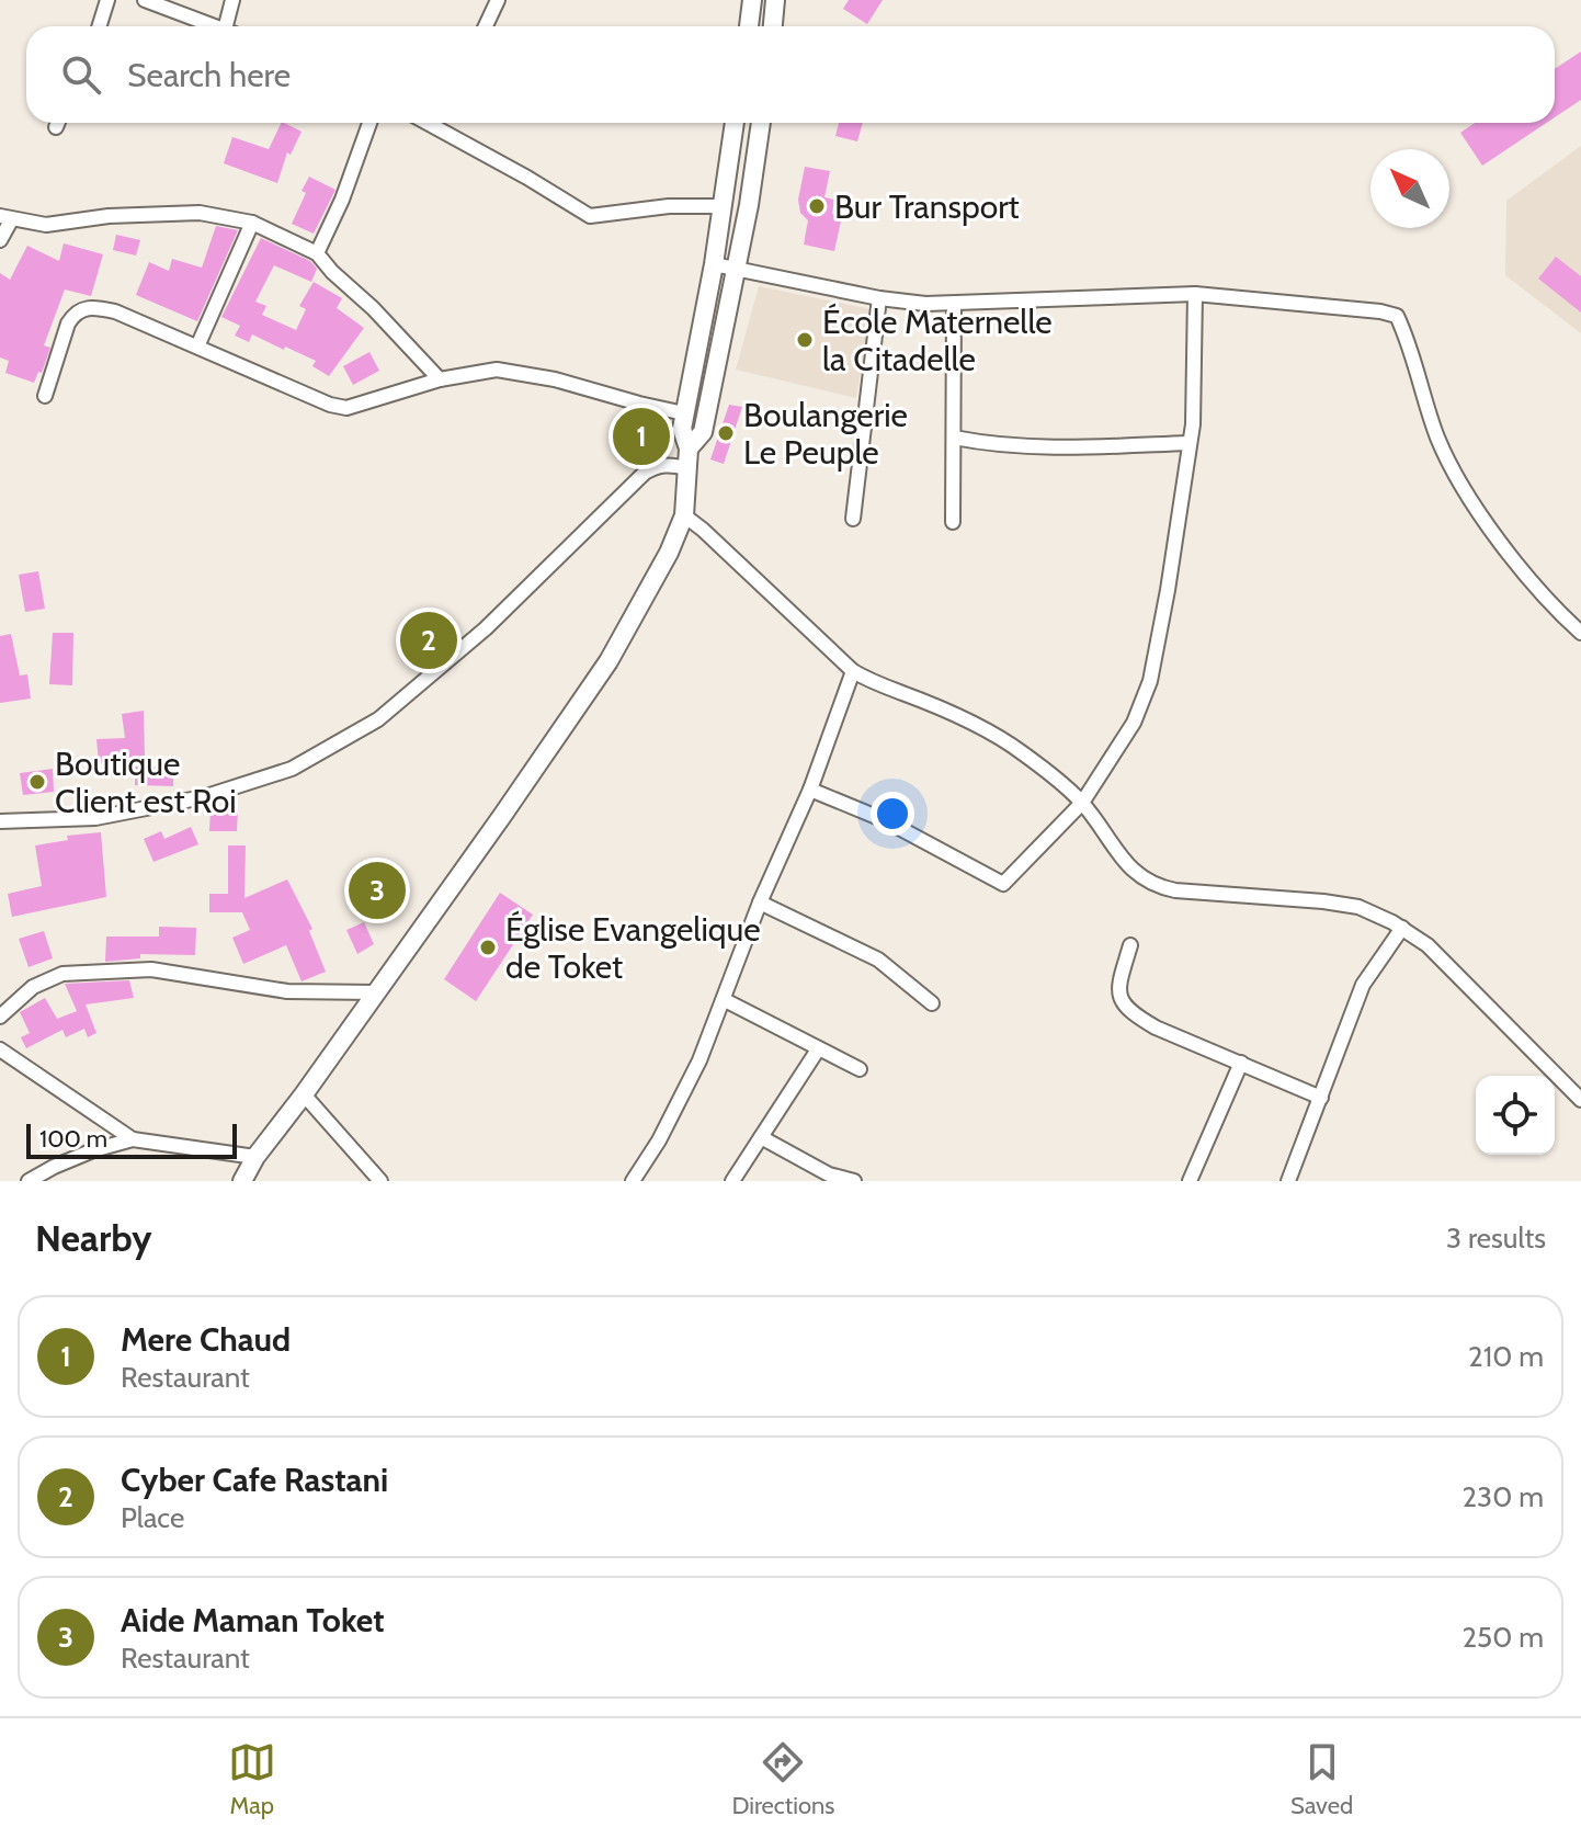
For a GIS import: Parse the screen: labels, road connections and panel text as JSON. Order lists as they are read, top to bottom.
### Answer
{
  "places": [
    "Bur Transport",
    "École Maternelle la Citadelle",
    "Boulangerie Le Peuple",
    "Boutique Client est Roi",
    "Église Evangelique de Toket"
  ],
  "scale_bar": "100 m",
  "north": "top left",
  "page": {
    "search": "Search here",
    "pins": ["1", "2", "3"],
    "scale": "100 m",
    "heading": ["Nearby", "3 results"],
    "list": [
      {
        "mark": "1",
        "name": "Mere Chaud",
        "note": "Restaurant",
        "value": "210 m"
      },
      {
        "mark": "2",
        "name": "Cyber Cafe Rastani",
        "note": "Place",
        "value": "230 m"
      },
      {
        "mark": "3",
        "name": "Aide Maman Toket",
        "note": "Restaurant",
        "value": "250 m"
      }
    ],
    "nav": ["Map", "Directions", "Saved"]
  }
}
